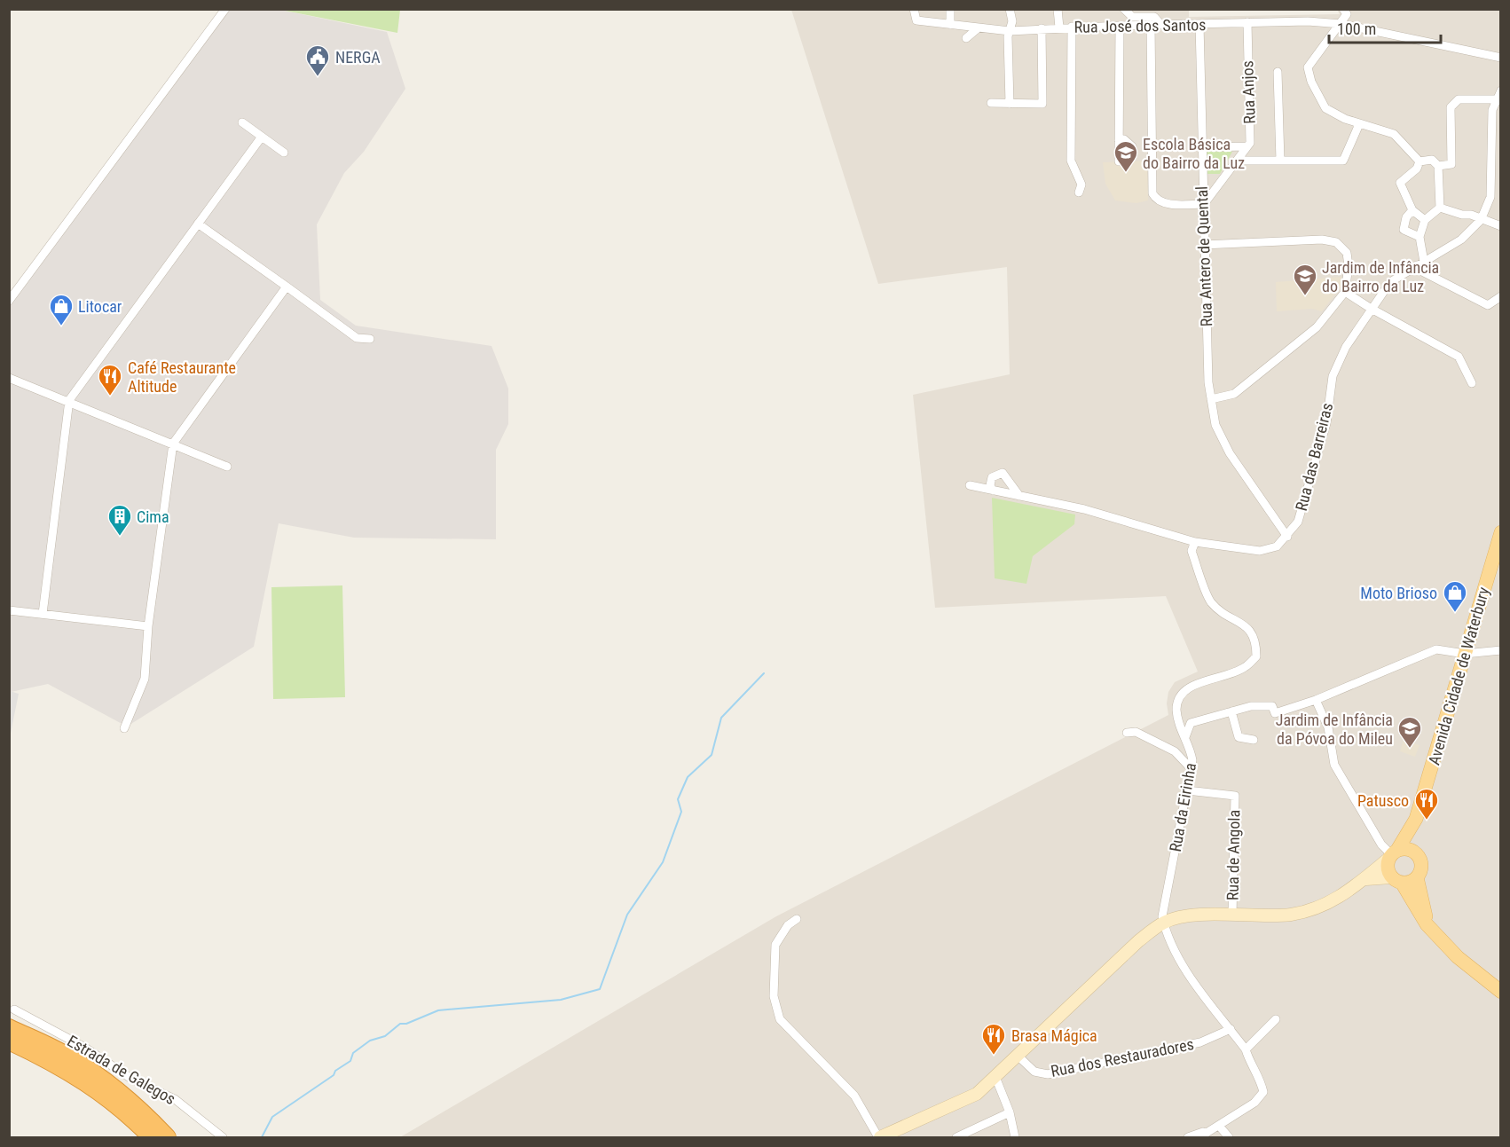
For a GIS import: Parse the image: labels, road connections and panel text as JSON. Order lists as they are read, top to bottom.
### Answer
{
  "streets": {
    "main road": ["Avenida Cidade de Waterbury"],
    "street": [
      "Rua José dos Santos",
      "Rua Anjos",
      "Rua Antero de Quental",
      "Rua das Barreiras",
      "Rua da Eirinha",
      "Rua de Angola",
      "Rua dos Restauradores",
      "Estrada de Galegos"
    ]
  },
  "crossings": [
    ["Rua José dos Santos", "Rua Anjos"],
    ["Rua José dos Santos", "Rua Antero de Quental"],
    ["Rua Anjos", "Rua Antero de Quental"],
    ["Rua Antero de Quental", "Rua das Barreiras"],
    ["Rua da Eirinha", "Rua de Angola"]
  ],
  "places": {
    "public building": ["NERGA"],
    "school or university": ["Escola Básica do Bairro da Luz", "Jardim de Infância do Bairro da Luz", "Jardim de Infância da Póvoa do Mileu"],
    "shop": ["Litocar", "Moto Brioso"],
    "restaurant": ["Café Restaurante Altitude", "Patusco", "Brasa Mágica"],
    "building": ["Cima"]
  },
  "scale_bar": "100 m"
}
